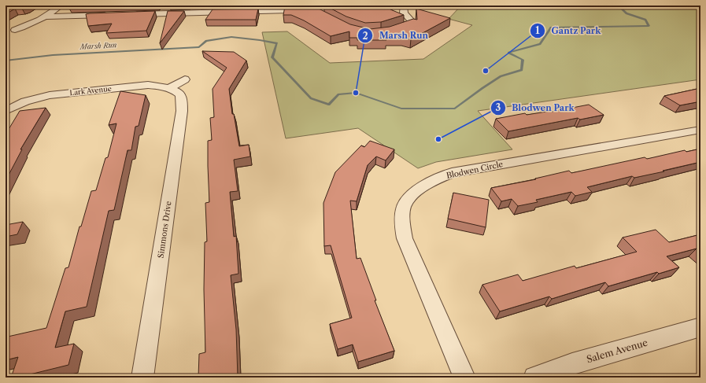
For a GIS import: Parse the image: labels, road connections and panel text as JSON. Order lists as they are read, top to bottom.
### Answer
{
  "streets": {
    "street": [
      "Lark Avenue",
      "Blodwen Circle",
      "Simmons Drive",
      "Salem Avenue"
    ]
  },
  "crossings": [
    ["Lark Avenue", "Simmons Drive"]
  ],
  "water": ["Marsh Run"],
  "places": ["Gantz Park", "Marsh Run", "Blodwen Park"]
}
